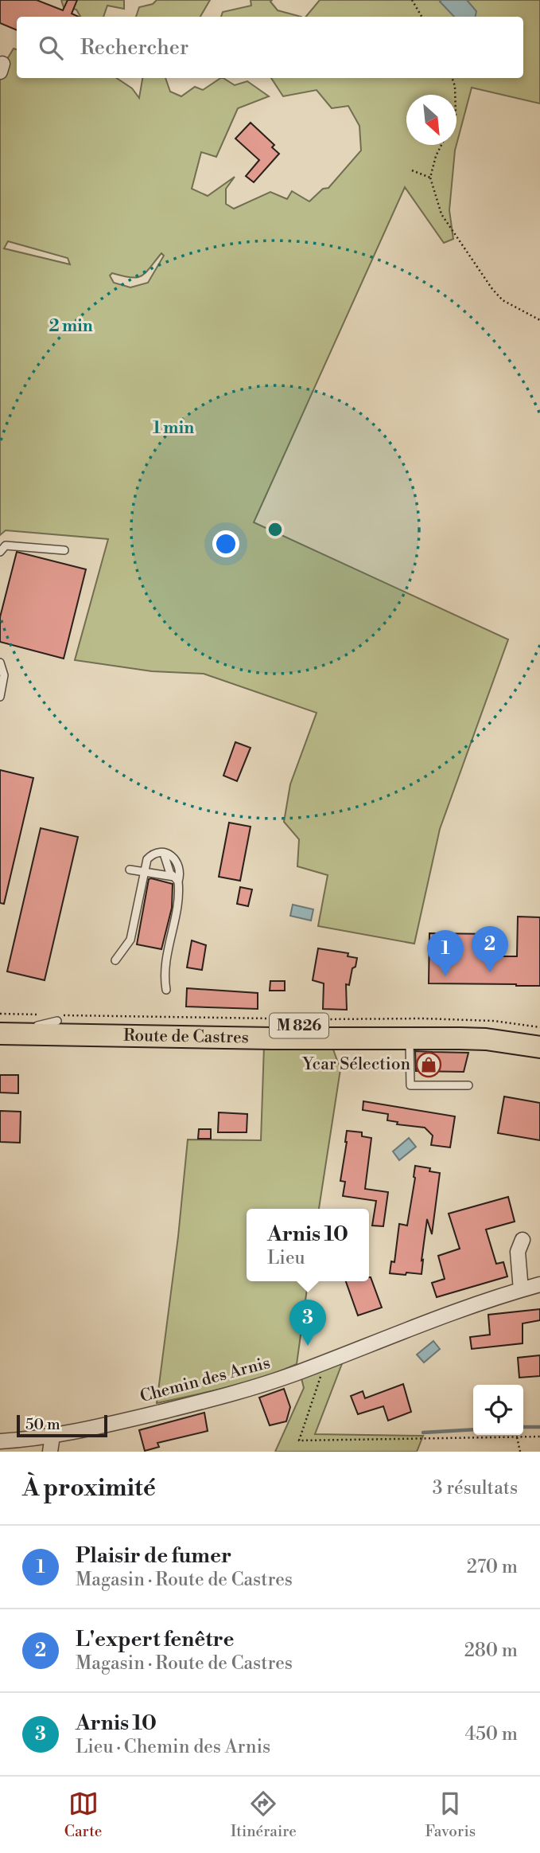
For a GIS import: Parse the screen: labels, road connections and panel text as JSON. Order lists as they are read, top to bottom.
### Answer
{
  "streets": {
    "main road": ["M 826", "Route de Castres"],
    "street": ["Chemin des Arnis"]
  },
  "places": {
    "shop": ["Ycar Sélection"]
  },
  "scale_bar": "50 m",
  "north": "bottom right",
  "page": {
    "search": "Rechercher",
    "pins": ["2", "1", "3"],
    "popup": ["Arnis 10", "Lieu"],
    "scale": "50 m",
    "heading": ["À proximité", "3 résultats"],
    "list": [
      {
        "mark": "1",
        "name": "Plaisir de fumer",
        "note": "Magasin · Route de Castres",
        "value": "270 m"
      },
      {
        "mark": "2",
        "name": "L'expert fenêtre",
        "note": "Magasin · Route de Castres",
        "value": "280 m"
      },
      {
        "mark": "3",
        "name": "Arnis 10",
        "note": "Lieu · Chemin des Arnis",
        "value": "450 m"
      }
    ],
    "nav": ["Carte", "Itinéraire", "Favoris"]
  },
  "rings": ["2 min", "1 min"]
}
